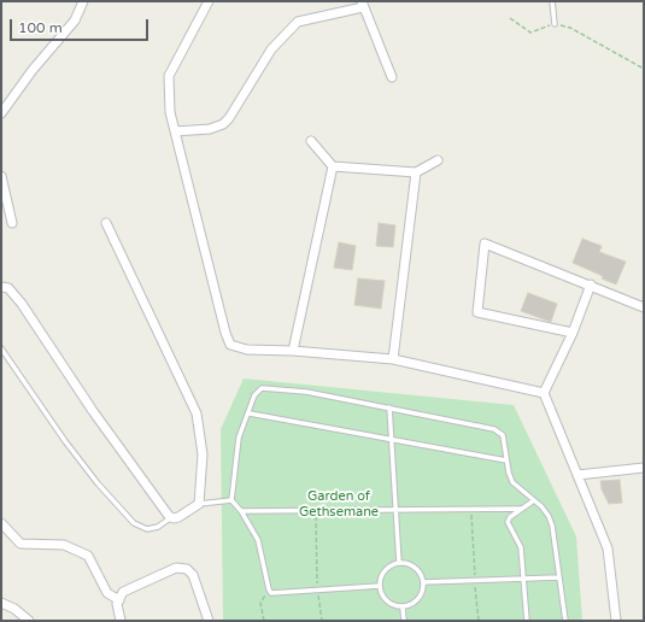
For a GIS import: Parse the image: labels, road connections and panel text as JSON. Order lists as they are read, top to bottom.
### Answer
{
  "parks": ["Garden of Gethsemane"],
  "scale_bar": "100 m"
}
